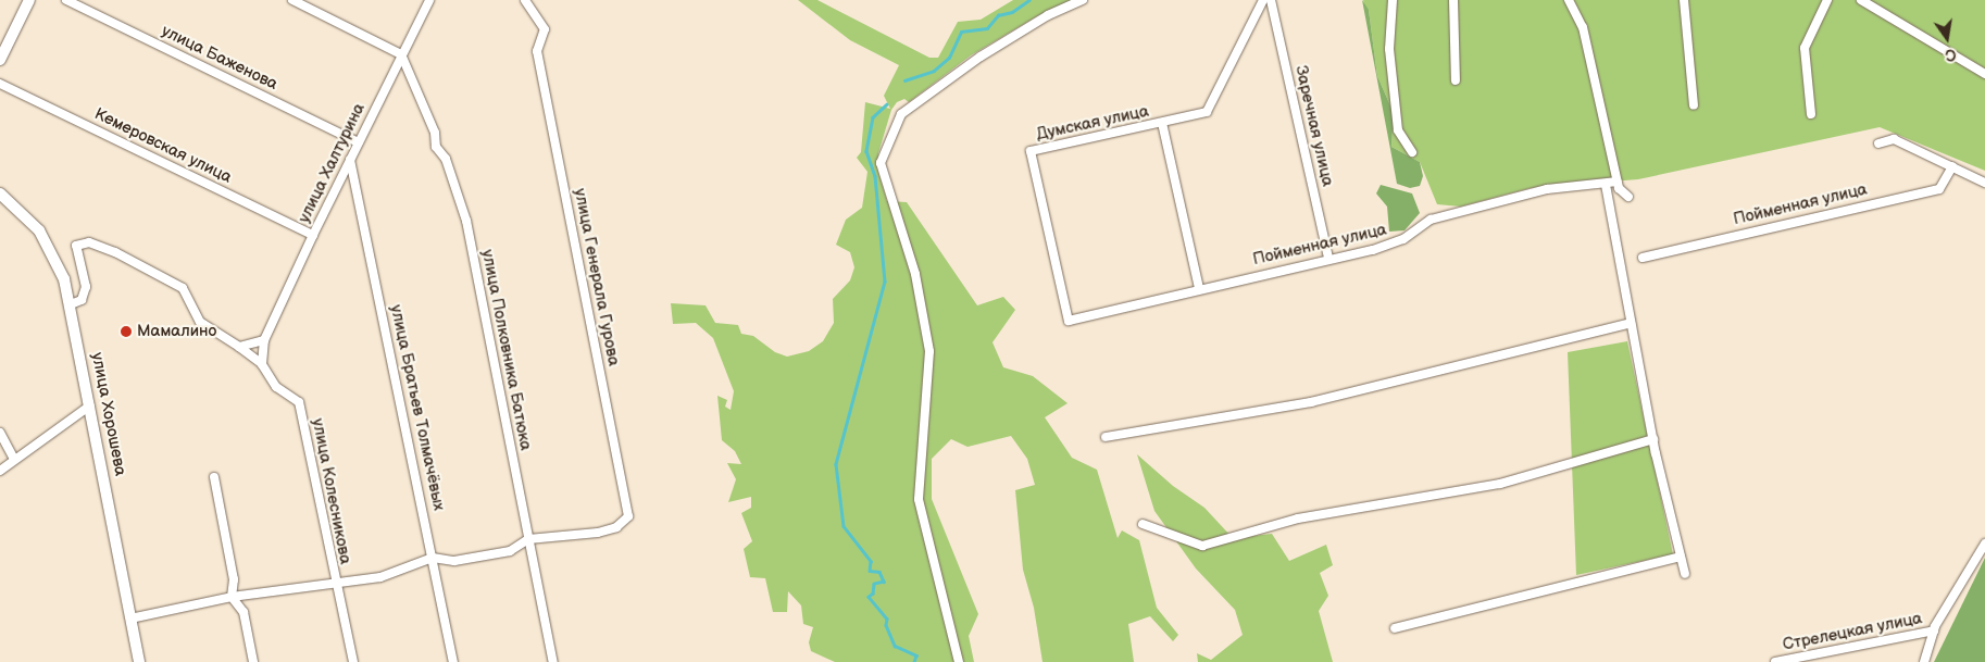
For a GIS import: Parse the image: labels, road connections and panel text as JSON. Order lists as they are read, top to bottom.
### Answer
{
  "streets": {
    "main road": ["улица Хорошева"],
    "street": [
      "улица Баженова",
      "Думская улица",
      "Заречная улица",
      "Кемеровская улица",
      "улица Халтурина",
      "Пойменная улица",
      "улица Генерала Гурова",
      "улица Полковника Батюка",
      "улица Братьев Толмачёвых",
      "улица Колесникова",
      "Стрелецкая улица"
    ]
  },
  "crossings": [
    ["улица Баженова", "улица Халтурина"],
    ["Думская улица", "Пойменная улица"],
    ["Заречная улица", "Пойменная улица"],
    ["Кемеровская улица", "улица Халтурина"],
    ["улица Халтурина", "улица Полковника Батюка"],
    ["улица Халтурина", "улица Братьев Толмачёвых"],
    ["улица Генерала Гурова", "улица Полковника Батюка"]
  ],
  "places": ["Мамалино"],
  "north": "bottom"
}
